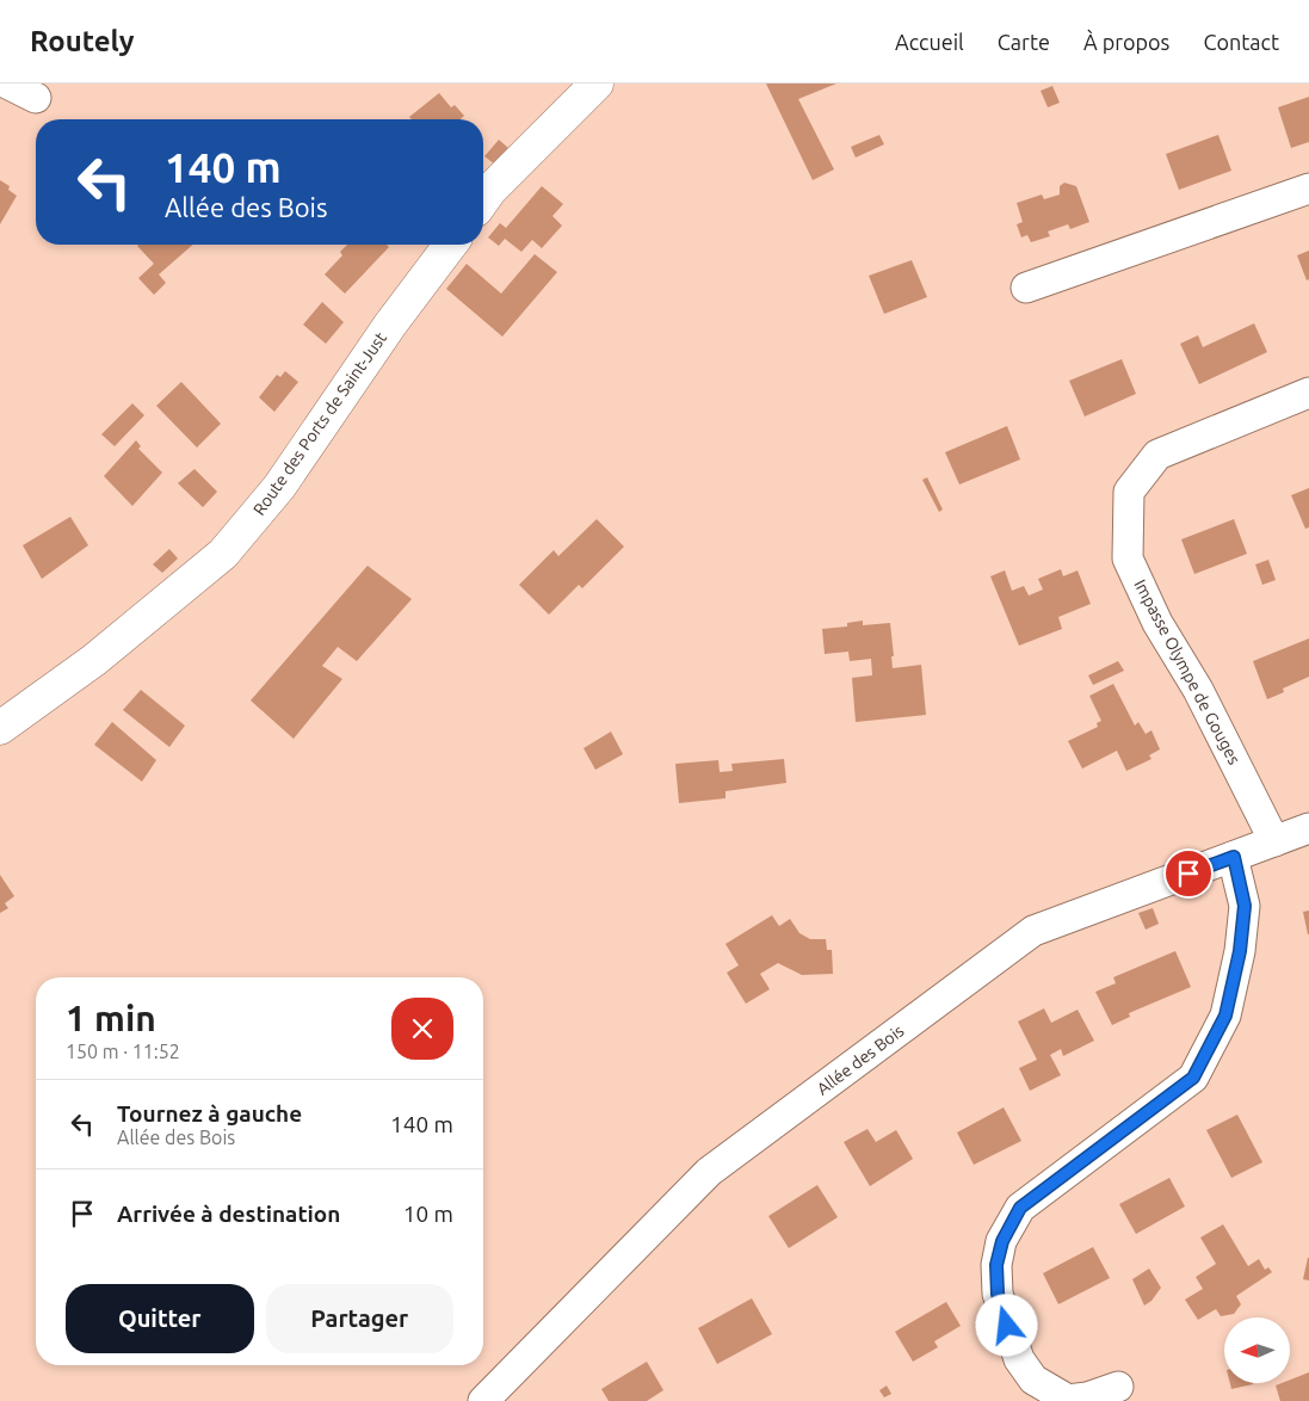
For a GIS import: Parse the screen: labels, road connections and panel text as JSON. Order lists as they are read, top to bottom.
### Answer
{
  "streets": {
    "main road": ["Route des Ports de Saint-Just"],
    "street": ["Impasse Olympe de Gouges", "Allée des Bois"]
  },
  "crossings": [
    ["Impasse Olympe de Gouges", "Allée des Bois"]
  ],
  "north": "left",
  "page": {
    "header": "Routely",
    "nav": [
      "Accueil",
      "Carte",
      "À propos",
      "Contact"
    ],
    "turn": ["140 m", "Allée des Bois"],
    "heading": ["1 min", "150 m · 11:52"],
    "list": [
      {
        "name": "Tournez à gauche",
        "note": "Allée des Bois",
        "value": "140 m"
      },
      {
        "name": "Arrivée à destination",
        "value": "10 m"
      }
    ],
    "buttons": ["Quitter", "Partager"]
  }
}
